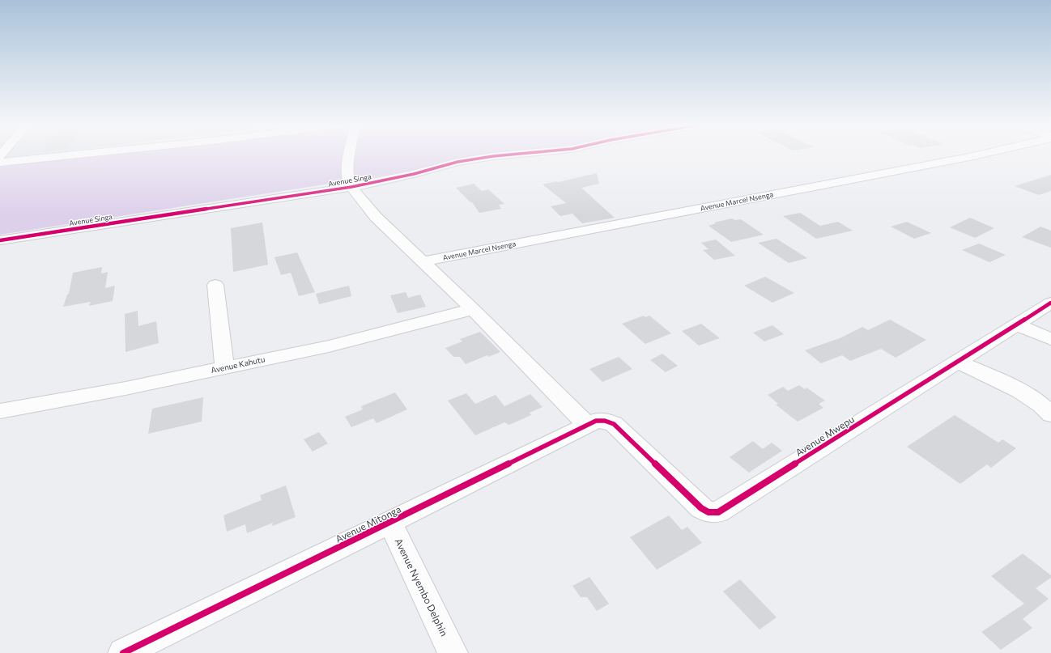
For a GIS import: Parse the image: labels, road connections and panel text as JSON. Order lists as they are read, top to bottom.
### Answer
{
  "streets": {
    "street": [
      "Avenue Singa",
      "Avenue Marcel Nsenga",
      "Avenue Kahutu",
      "Avenue Mwepu",
      "Avenue Mitonga",
      "Avenue Nyembo Delphin"
    ]
  },
  "crossings": [
    ["Avenue Mwepu", "Avenue Mitonga"],
    ["Avenue Mitonga", "Avenue Nyembo Delphin"]
  ]
}
